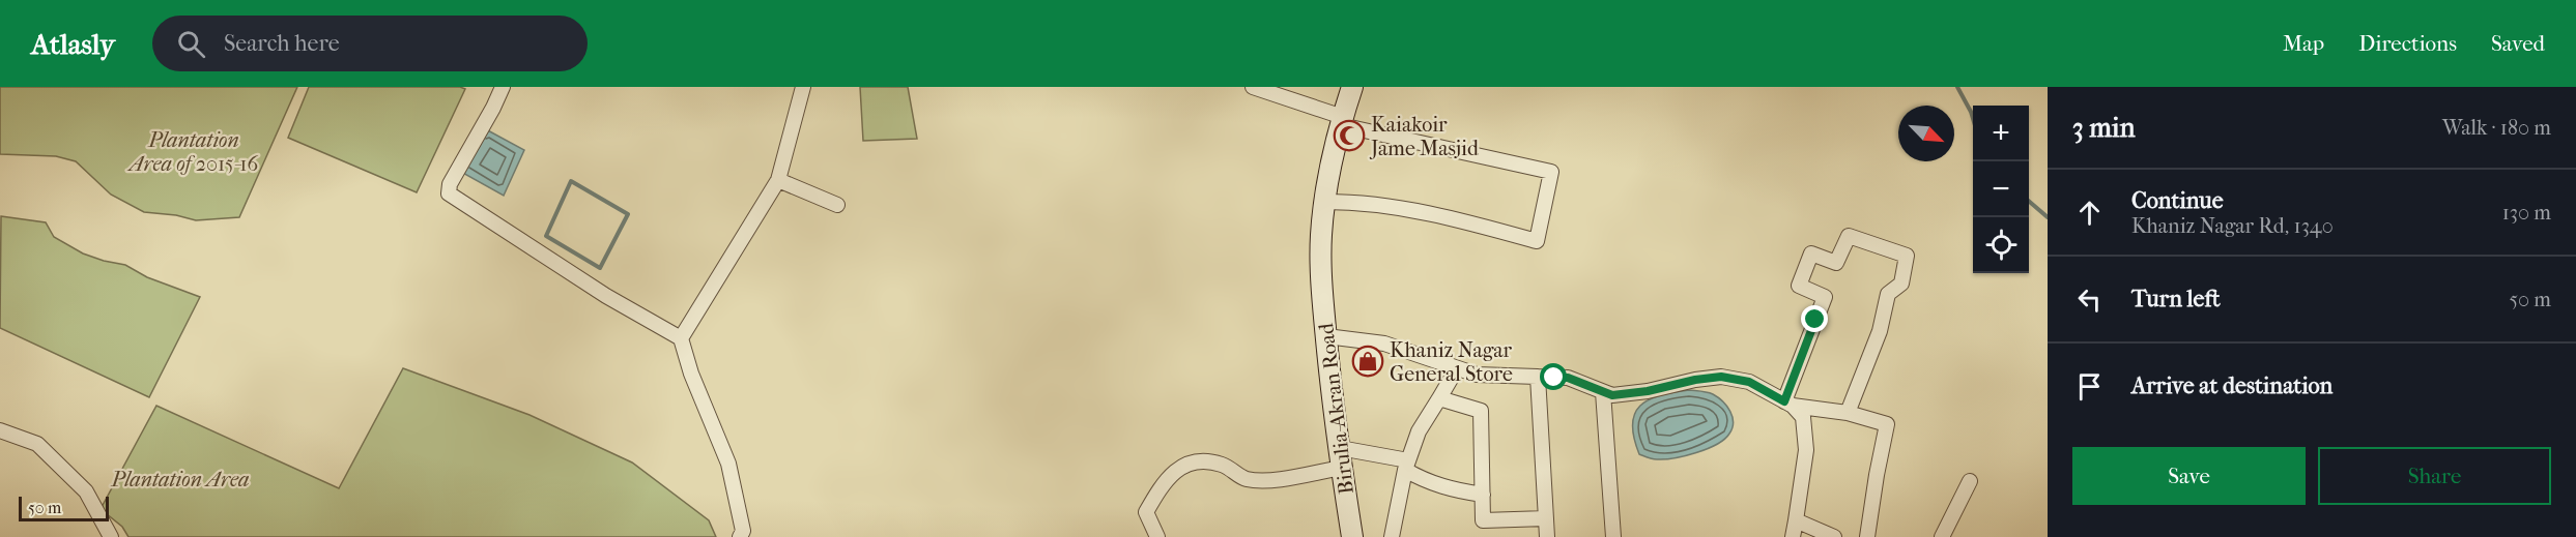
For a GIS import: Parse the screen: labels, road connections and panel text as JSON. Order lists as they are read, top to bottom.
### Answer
{
  "streets": {
    "street": ["Birulia-Akran Road"]
  },
  "parks": ["Plantation Area of 2015-16", "Plantation Area"],
  "places": {
    "mosque": ["Kaiakoir Jame Masjid"],
    "shop": ["Khaniz Nagar General Store"]
  },
  "scale_bar": "50 m",
  "north": "bottom right",
  "page": {
    "header": "Atlasly",
    "search": "Search here",
    "nav": ["Map", "Directions", "Saved"],
    "heading": ["3 min", "Walk · 180 m"],
    "map_buttons": ["+", "−"],
    "list": [
      ["Continue", "Khaniz Nagar Rd, 1340", "130 m"],
      ["Turn left", "50 m"],
      "Arrive at destination"
    ],
    "buttons": ["Save", "Share"],
    "scale": "50 m"
  }
}
